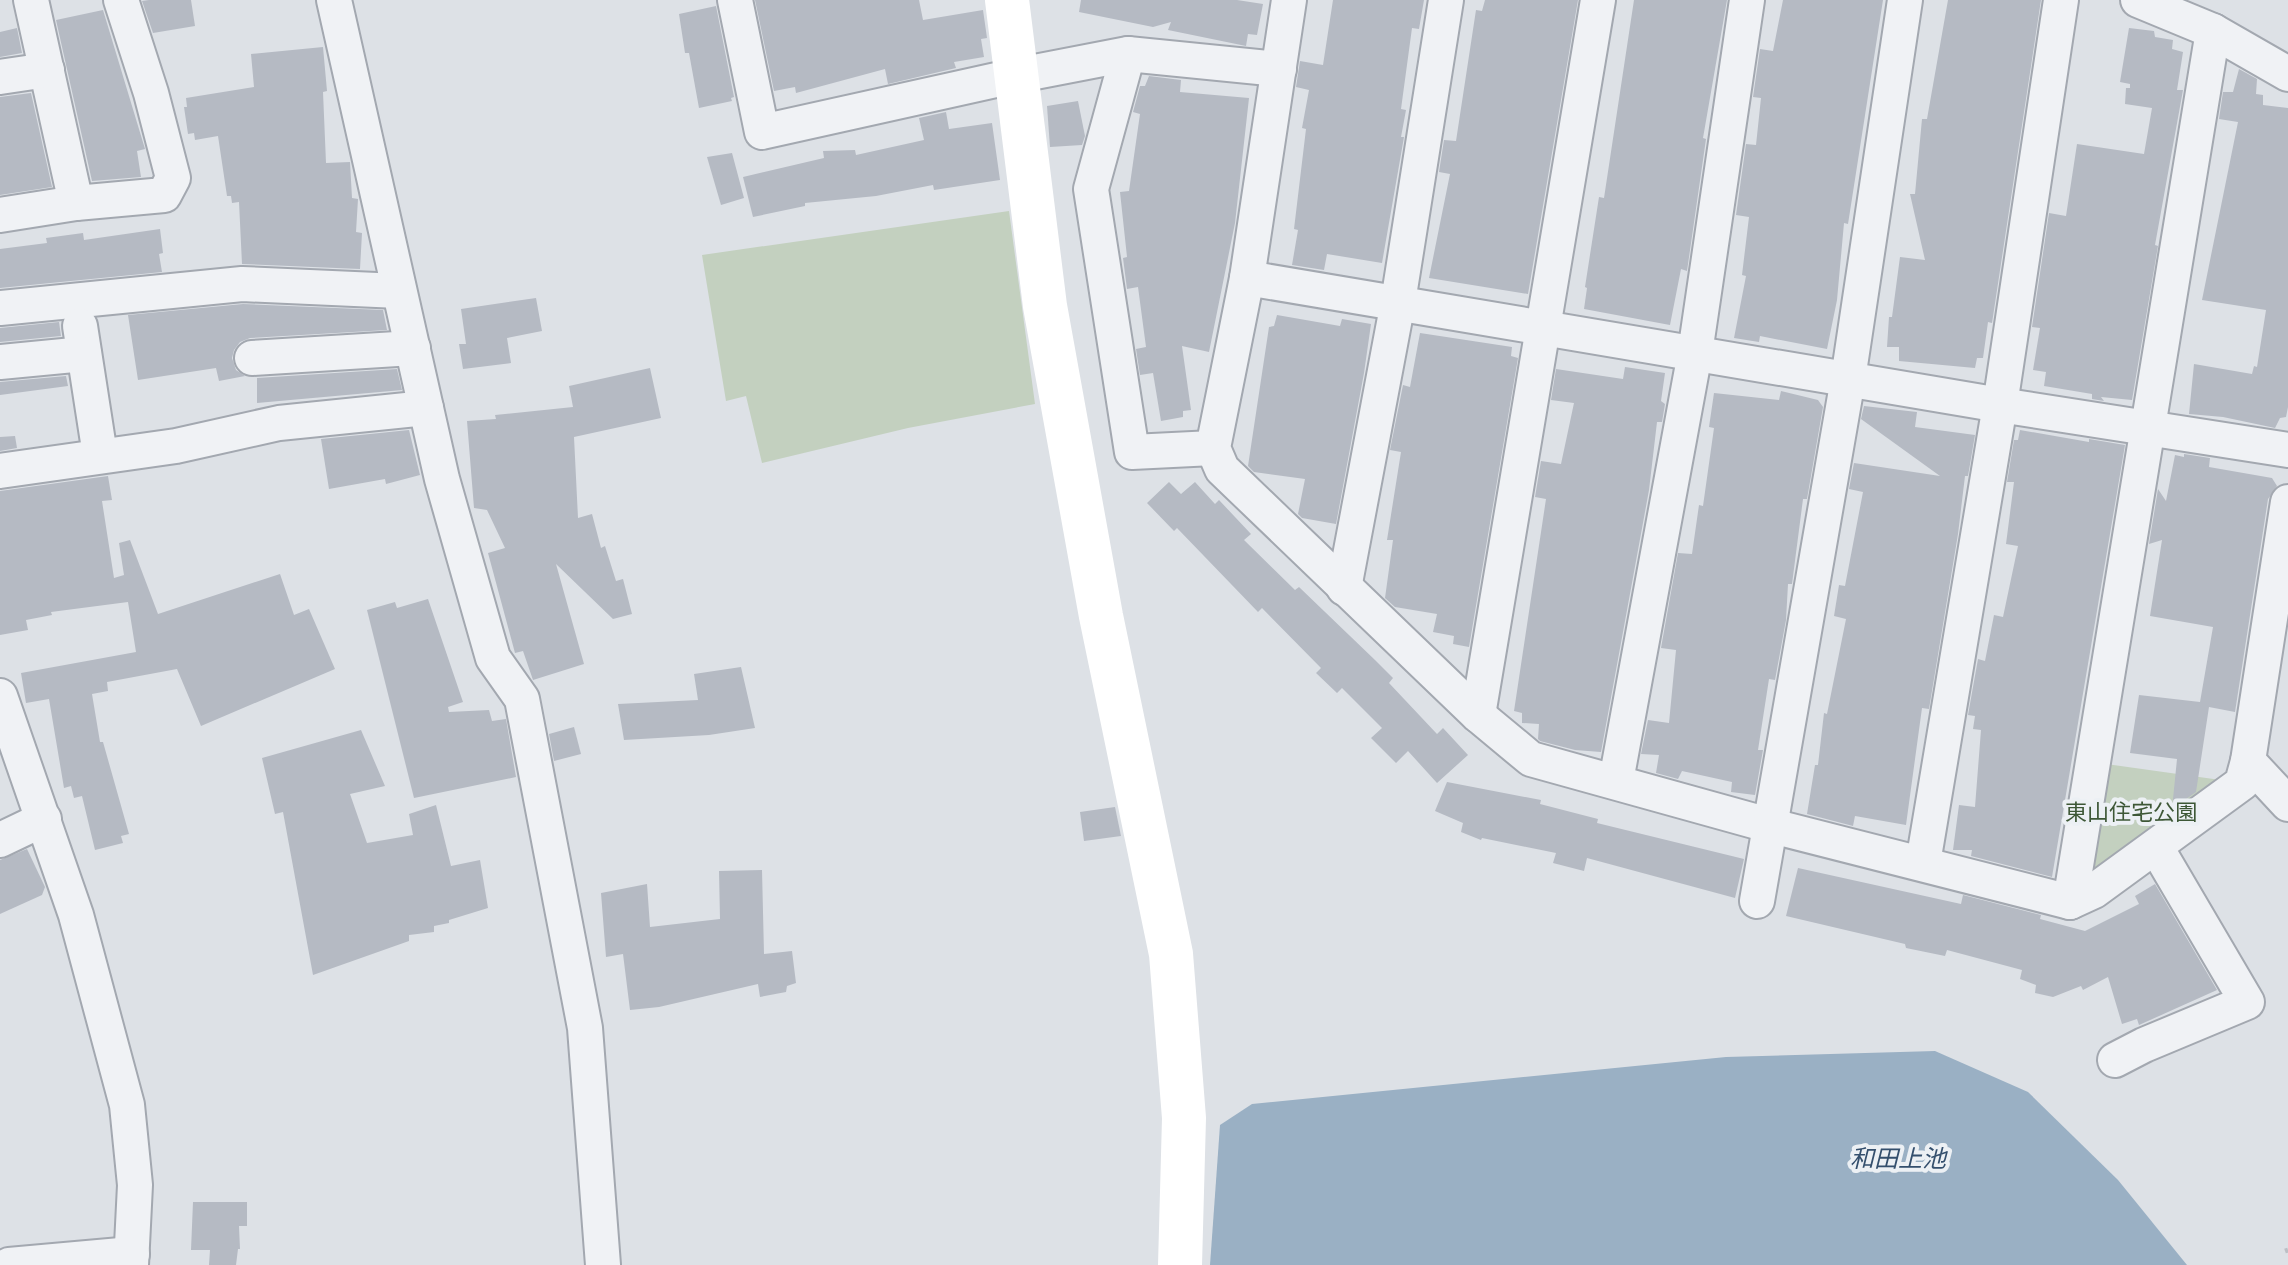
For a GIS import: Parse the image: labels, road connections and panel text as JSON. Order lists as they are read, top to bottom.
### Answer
{
  "water": ["和田上池"],
  "parks": ["東山住宅公園"]
}
